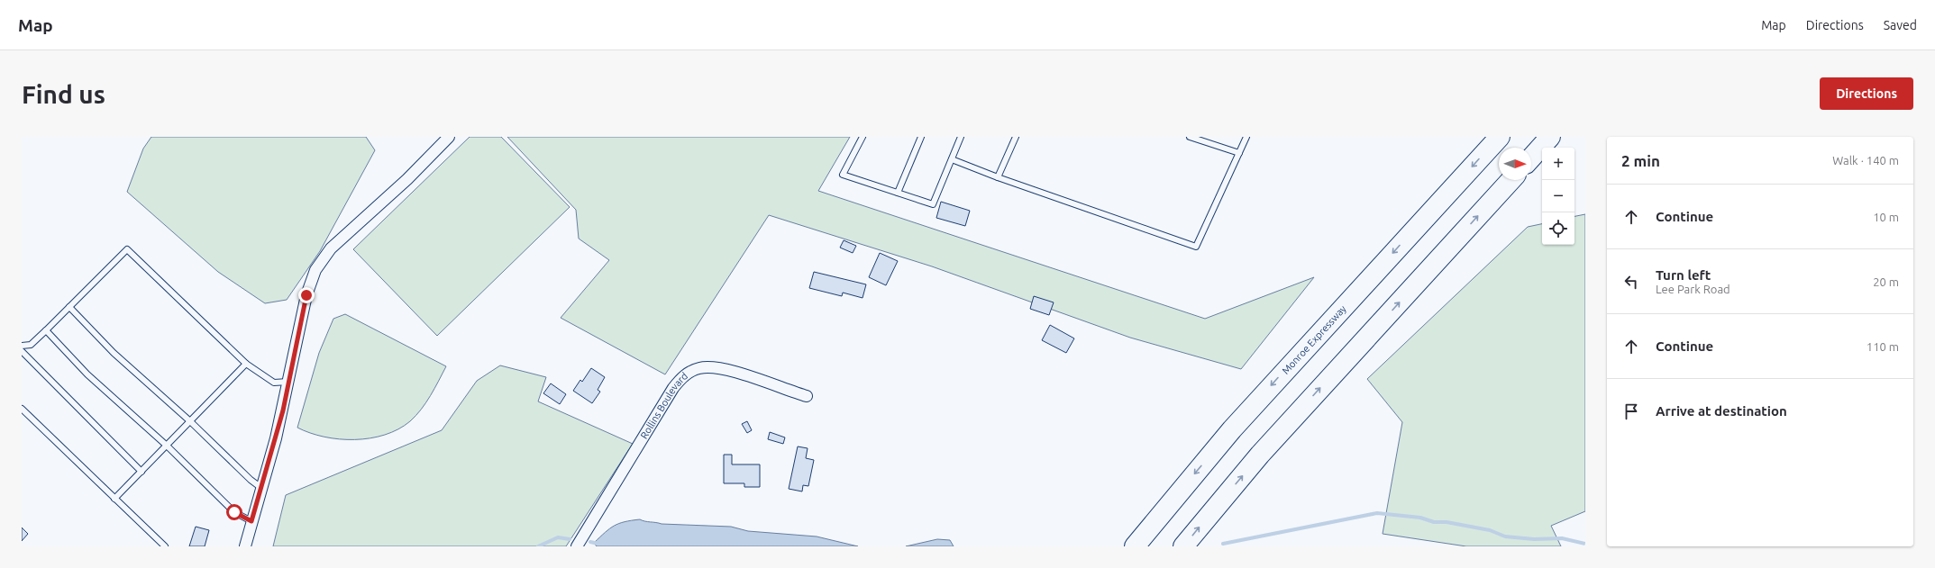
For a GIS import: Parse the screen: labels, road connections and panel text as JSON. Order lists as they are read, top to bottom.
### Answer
{
  "streets": {
    "highway": ["Monroe Expressway"],
    "street": ["Rollins Boulevard"]
  },
  "north": "right",
  "page": {
    "header": "Map",
    "nav": ["Map", "Directions", "Saved"],
    "buttons": "Directions",
    "title": "Find us",
    "heading": ["2 min", "Walk · 140 m"],
    "map_buttons": ["+", "−"],
    "list": [
      ["Continue", "10 m"],
      ["Turn left", "Lee Park Road", "20 m"],
      ["Continue", "110 m"],
      "Arrive at destination"
    ]
  }
}
